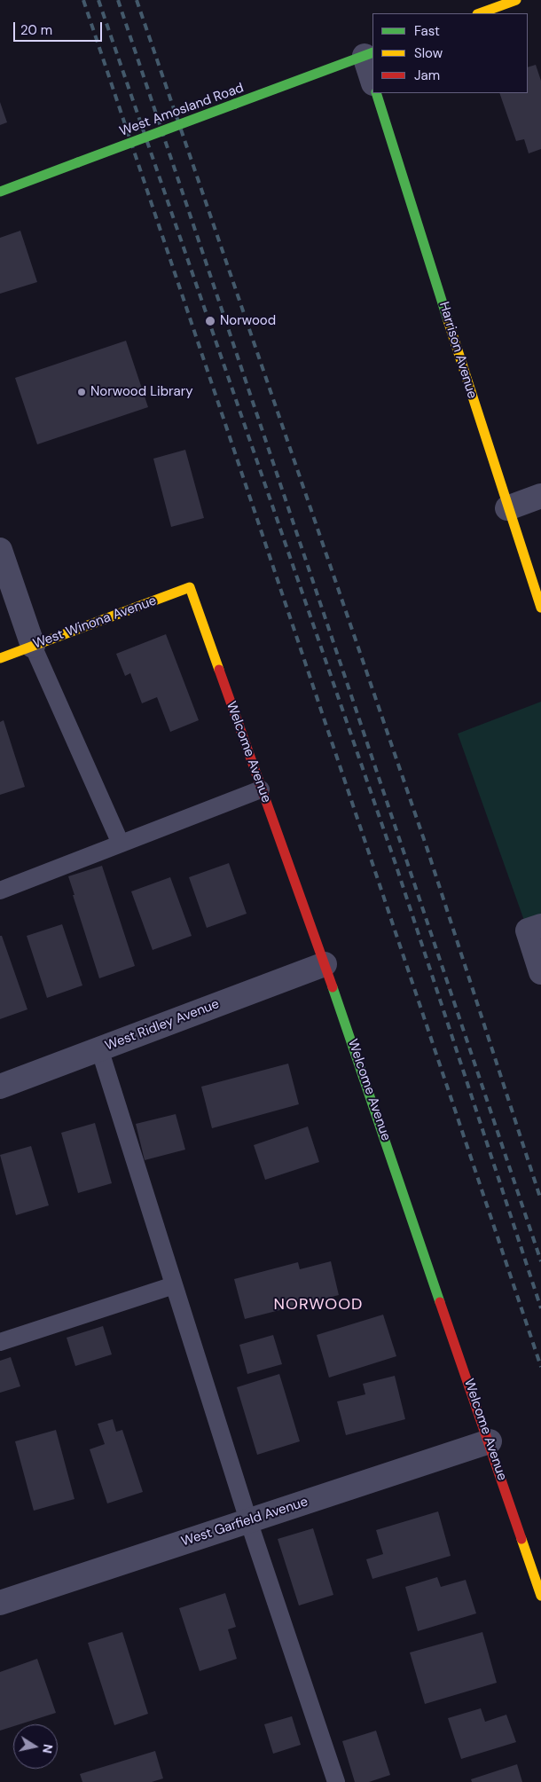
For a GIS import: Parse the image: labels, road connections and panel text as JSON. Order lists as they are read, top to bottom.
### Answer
{
  "streets": {
    "street": [
      "West Amosland Road",
      "Harrison Avenue",
      "West Winona Avenue",
      "Welcome Avenue",
      "West Ridley Avenue",
      "West Garfield Avenue"
    ]
  },
  "crossings": [
    ["West Winona Avenue", "Welcome Avenue"],
    ["Welcome Avenue", "West Ridley Avenue"],
    ["Welcome Avenue", "West Garfield Avenue"]
  ],
  "districts": ["NORWOOD"],
  "places": ["Norwood", "Norwood Library"],
  "legend": ["Fast", "Slow", "Jam"],
  "scale_bar": "20 m",
  "north": "right"
}
